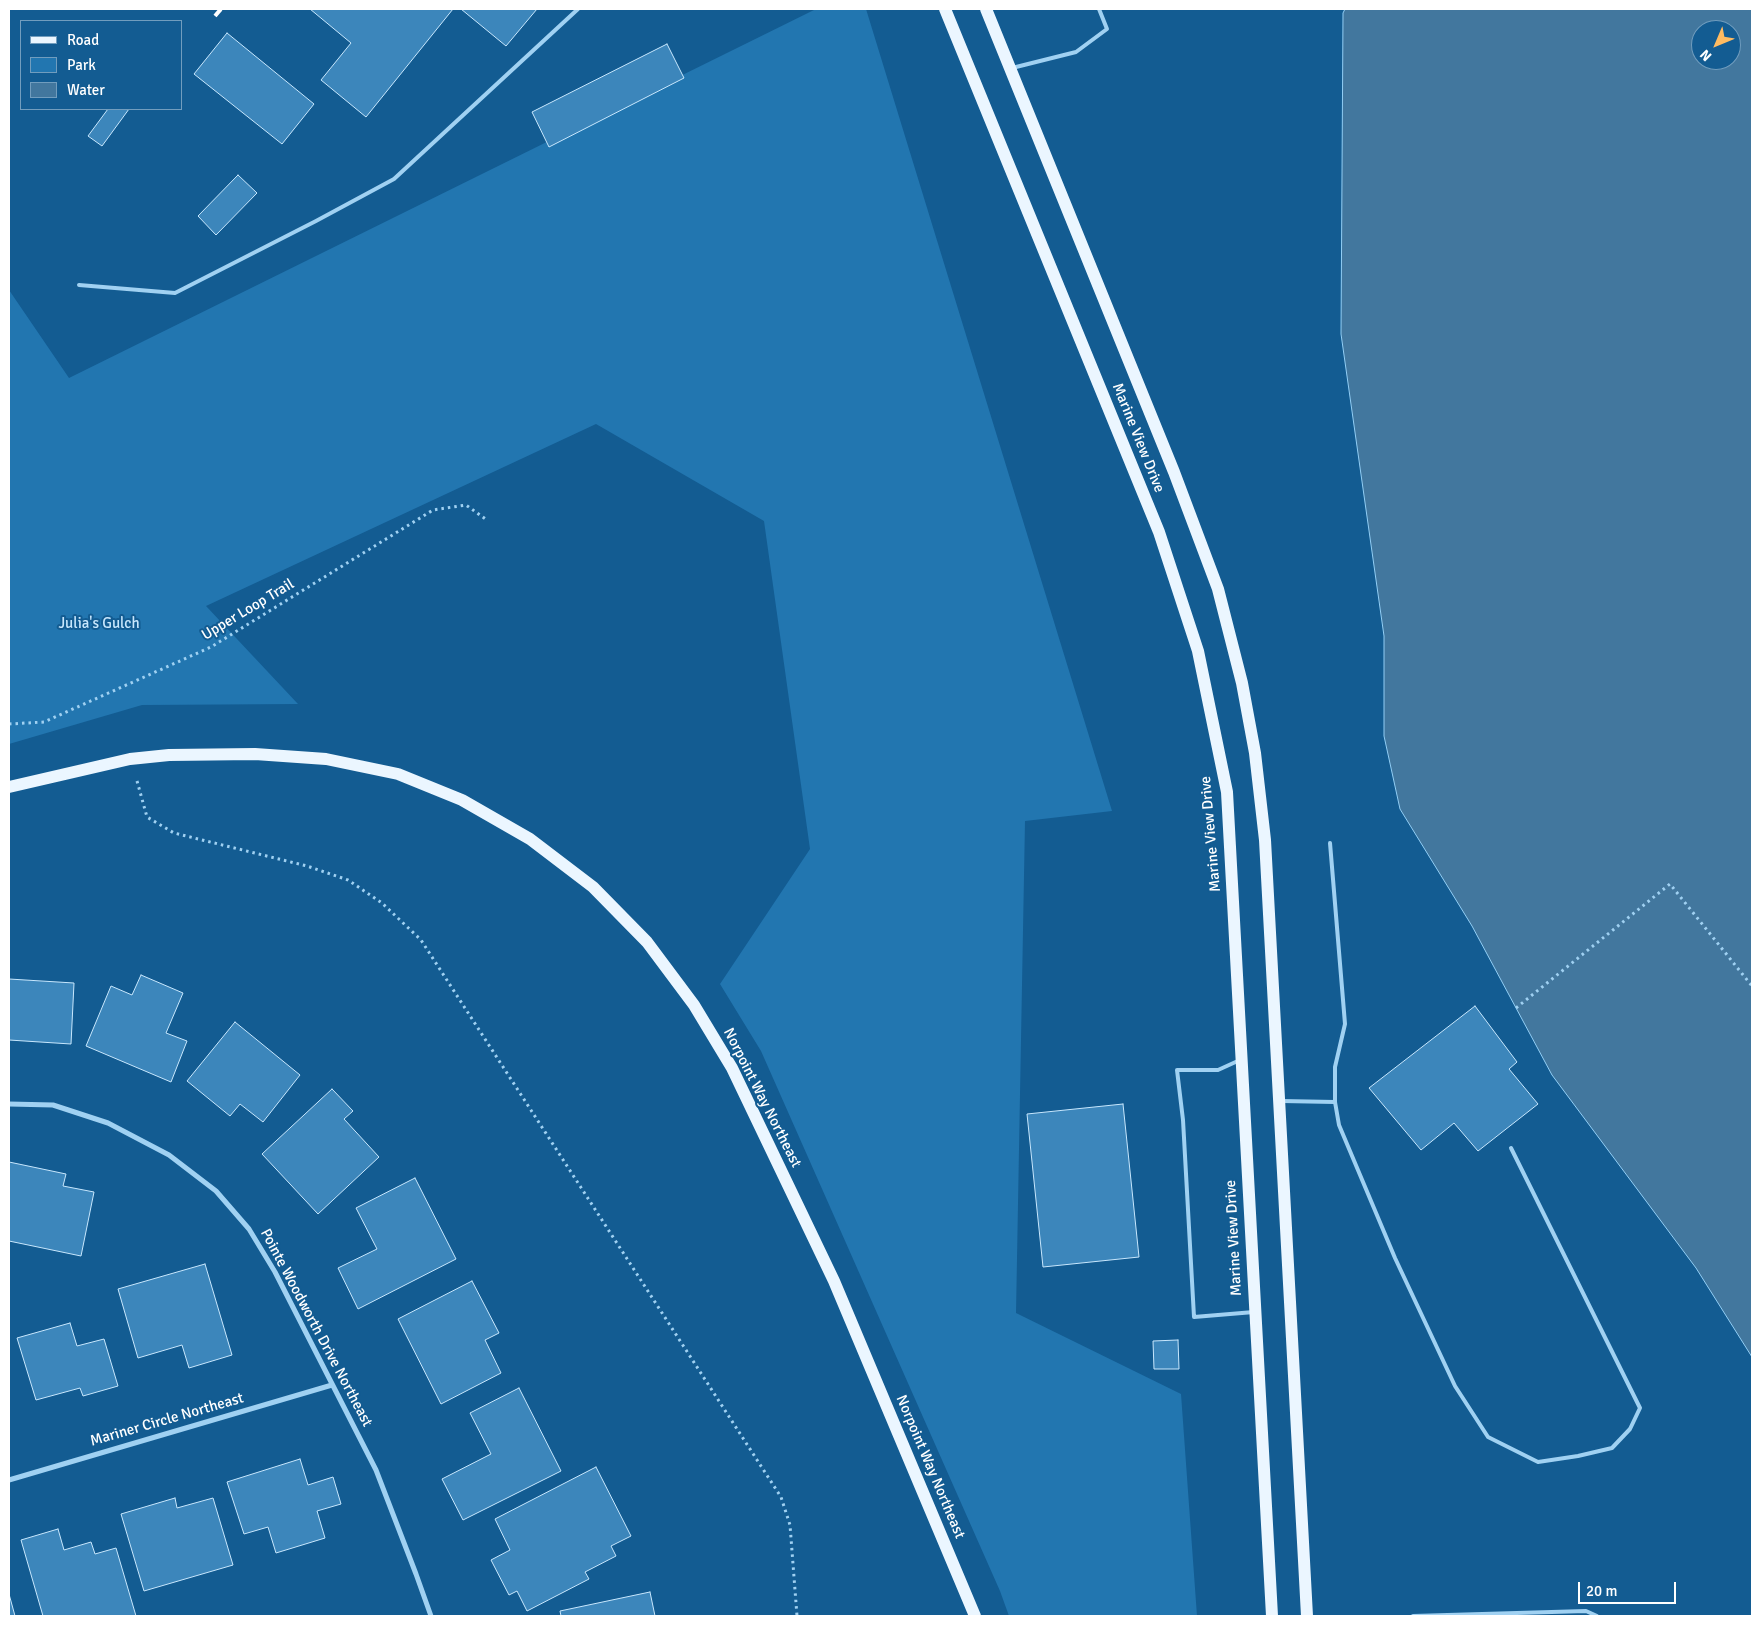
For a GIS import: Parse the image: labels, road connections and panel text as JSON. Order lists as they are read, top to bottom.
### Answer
{
  "streets": {
    "main road": ["Marine View Drive", "Norpoint Way Northeast"],
    "street": ["Pointe Woodworth Drive Northeast", "Mariner Circle Northeast"],
    "path": ["Upper Loop Trail"]
  },
  "crossings": [
    ["Pointe Woodworth Drive Northeast", "Mariner Circle Northeast"]
  ],
  "parks": ["Julia's Gulch"],
  "legend": ["Road", "Park", "Water"],
  "scale_bar": "20 m",
  "north": "bottom left"
}
